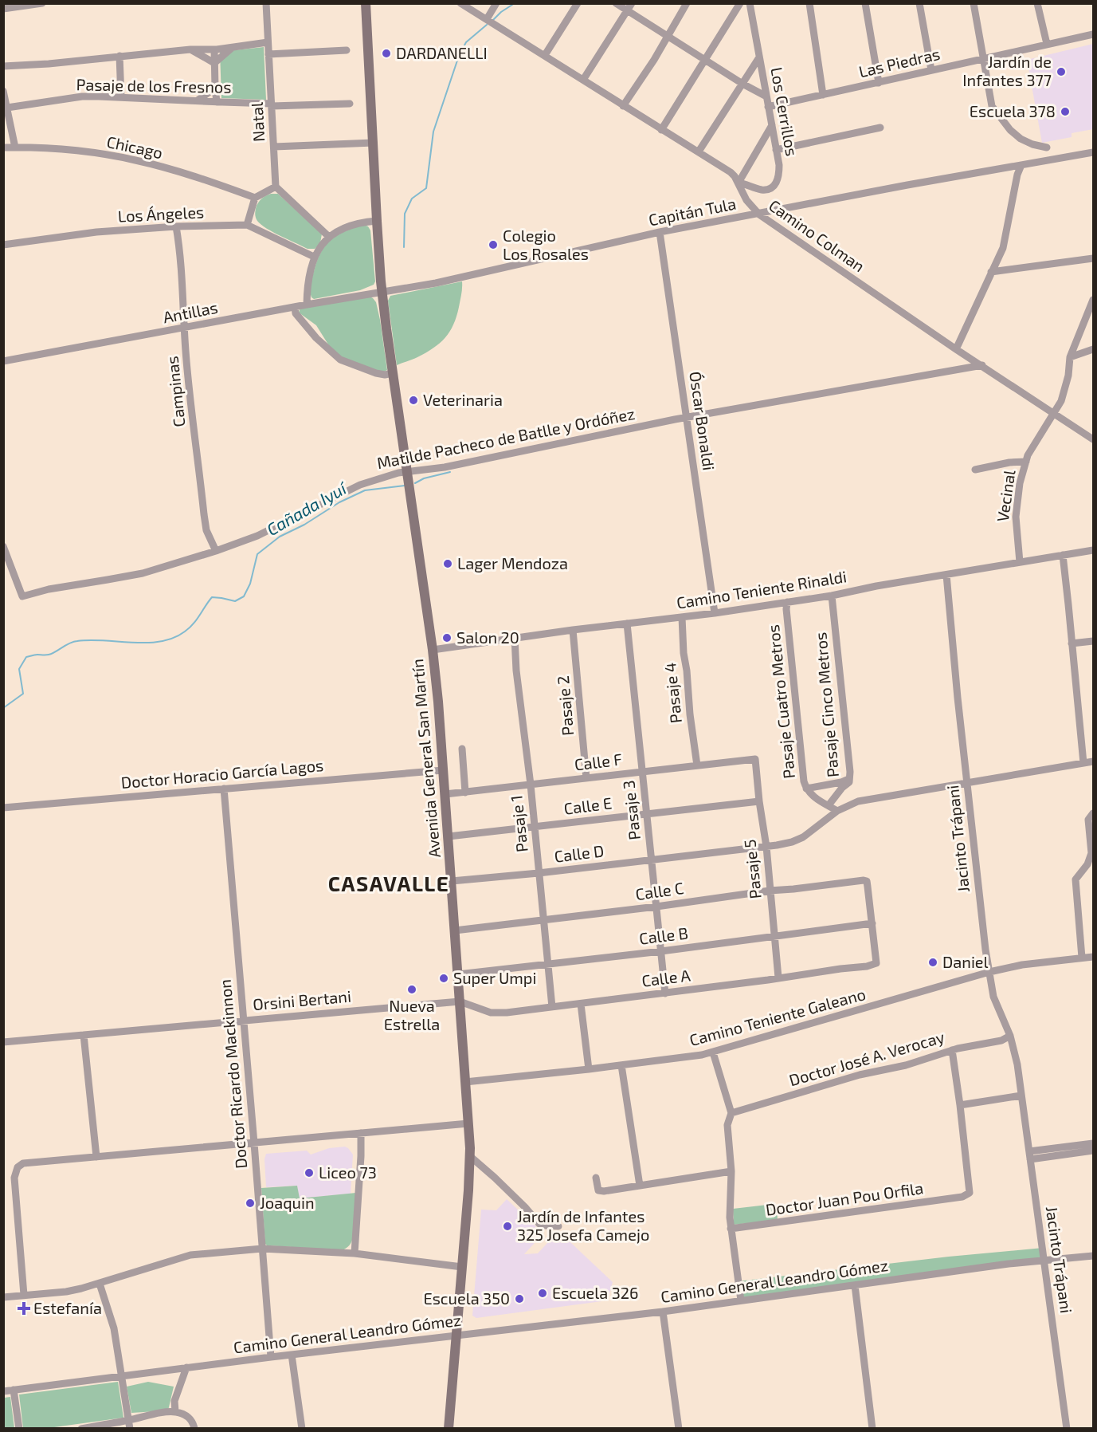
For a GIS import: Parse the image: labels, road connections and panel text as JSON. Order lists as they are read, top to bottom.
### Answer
{
  "streets": {
    "main road": ["Avenida General San Martín"],
    "street": [
      "Las Piedras",
      "Pasaje de los Fresnos",
      "Los Cerrillos",
      "Natal",
      "Chicago",
      "Capitán Tula",
      "Los Ángeles",
      "Camino Colman",
      "Antillas",
      "Campinas",
      "Óscar Bonaldi",
      "Matilde Pacheco de Batlle y Ordóñez",
      "Vecinal",
      "Camino Teniente Rinaldi",
      "Pasaje 4",
      "Pasaje Cuatro Metros",
      "Pasaje Cinco Metros",
      "Pasaje 2",
      "Calle F",
      "Doctor Horacio García Lagos",
      "Calle E",
      "Pasaje 3",
      "Pasaje 1",
      "Jacinto Trápani",
      "Calle D",
      "Pasaje 5",
      "Calle C",
      "Calle B",
      "Calle A",
      "Orsini Bertani",
      "Camino Teniente Galeano",
      "Doctor José A. Verocay",
      "Doctor Ricardo Mackinnon",
      "Doctor Juan Pou Orfila",
      "Camino General Leandro Gómez"
    ]
  },
  "crossings": [
    ["Las Piedras", "Los Cerrillos"],
    ["Pasaje de los Fresnos", "Natal"],
    ["Los Cerrillos", "Camino Colman"],
    ["Capitán Tula", "Camino Colman"],
    ["Capitán Tula", "Antillas"],
    ["Capitán Tula", "Óscar Bonaldi"],
    ["Capitán Tula", "Avenida General San Martín"],
    ["Los Ángeles", "Campinas"],
    ["Camino Colman", "Matilde Pacheco de Batlle y Ordóñez"],
    ["Camino Colman", "Vecinal"],
    ["Antillas", "Campinas"],
    ["Antillas", "Avenida General San Martín"],
    ["Campinas", "Matilde Pacheco de Batlle y Ordóñez"],
    ["Óscar Bonaldi", "Matilde Pacheco de Batlle y Ordóñez"],
    ["Óscar Bonaldi", "Camino Teniente Rinaldi"],
    ["Matilde Pacheco de Batlle y Ordóñez", "Avenida General San Martín"],
    ["Vecinal", "Camino Teniente Rinaldi"],
    ["Camino Teniente Rinaldi", "Pasaje 4"],
    ["Camino Teniente Rinaldi", "Pasaje Cuatro Metros"],
    ["Camino Teniente Rinaldi", "Pasaje Cinco Metros"],
    ["Camino Teniente Rinaldi", "Pasaje 2"],
    ["Camino Teniente Rinaldi", "Avenida General San Martín"],
    ["Camino Teniente Rinaldi", "Pasaje 3"],
    ["Camino Teniente Rinaldi", "Pasaje 1"],
    ["Camino Teniente Rinaldi", "Jacinto Trápani"],
    ["Pasaje 4", "Calle F"],
    ["Pasaje Cuatro Metros", "Pasaje Cinco Metros"],
    ["Pasaje Cuatro Metros", "Calle D"],
    ["Pasaje 2", "Calle F"],
    ["Avenida General San Martín", "Calle F"],
    ["Avenida General San Martín", "Doctor Horacio García Lagos"],
    ["Avenida General San Martín", "Calle E"],
    ["Avenida General San Martín", "Calle D"],
    ["Avenida General San Martín", "Calle C"],
    ["Avenida General San Martín", "Calle B"],
    ["Avenida General San Martín", "Calle A"],
    ["Avenida General San Martín", "Orsini Bertani"],
    ["Avenida General San Martín", "Camino Teniente Galeano"],
    ["Avenida General San Martín", "Camino General Leandro Gómez"],
    ["Calle F", "Pasaje 3"],
    ["Calle F", "Pasaje 1"],
    ["Calle F", "Pasaje 5"],
    ["Doctor Horacio García Lagos", "Doctor Ricardo Mackinnon"],
    ["Calle E", "Pasaje 3"],
    ["Calle E", "Pasaje 1"],
    ["Calle E", "Pasaje 5"],
    ["Pasaje 3", "Calle D"],
    ["Pasaje 3", "Calle C"],
    ["Pasaje 3", "Calle B"],
    ["Pasaje 3", "Calle A"],
    ["Pasaje 1", "Calle D"],
    ["Pasaje 1", "Calle C"],
    ["Pasaje 1", "Calle B"],
    ["Pasaje 1", "Calle A"],
    ["Jacinto Trápani", "Calle D"],
    ["Jacinto Trápani", "Camino Teniente Galeano"],
    ["Jacinto Trápani", "Doctor José A. Verocay"],
    ["Jacinto Trápani", "Camino General Leandro Gómez"],
    ["Calle D", "Pasaje 5"],
    ["Pasaje 5", "Calle C"],
    ["Pasaje 5", "Calle B"],
    ["Pasaje 5", "Calle A"],
    ["Calle C", "Calle B"],
    ["Calle C", "Calle A"],
    ["Calle B", "Calle A"],
    ["Calle A", "Orsini Bertani"],
    ["Orsini Bertani", "Doctor Ricardo Mackinnon"],
    ["Doctor Ricardo Mackinnon", "Camino General Leandro Gómez"]
  ],
  "districts": ["CASAVALLE"],
  "water": ["Cañada Iyuí"],
  "places": {
    "other": [
      "DARDANELLI",
      "Jardín de Infantes 377",
      "Escuela 378",
      "Colegio Los Rosales",
      "Veterinaria",
      "Lager Mendoza",
      "Salon 20",
      "Daniel",
      "Super Umpi",
      "Nueva Estrella",
      "Liceo 73",
      "Joaquin",
      "Jardín de Infantes 325 Josefa Camejo",
      "Escuela 326",
      "Escuela 350"
    ],
    "health": ["Estefanía"]
  }
}
